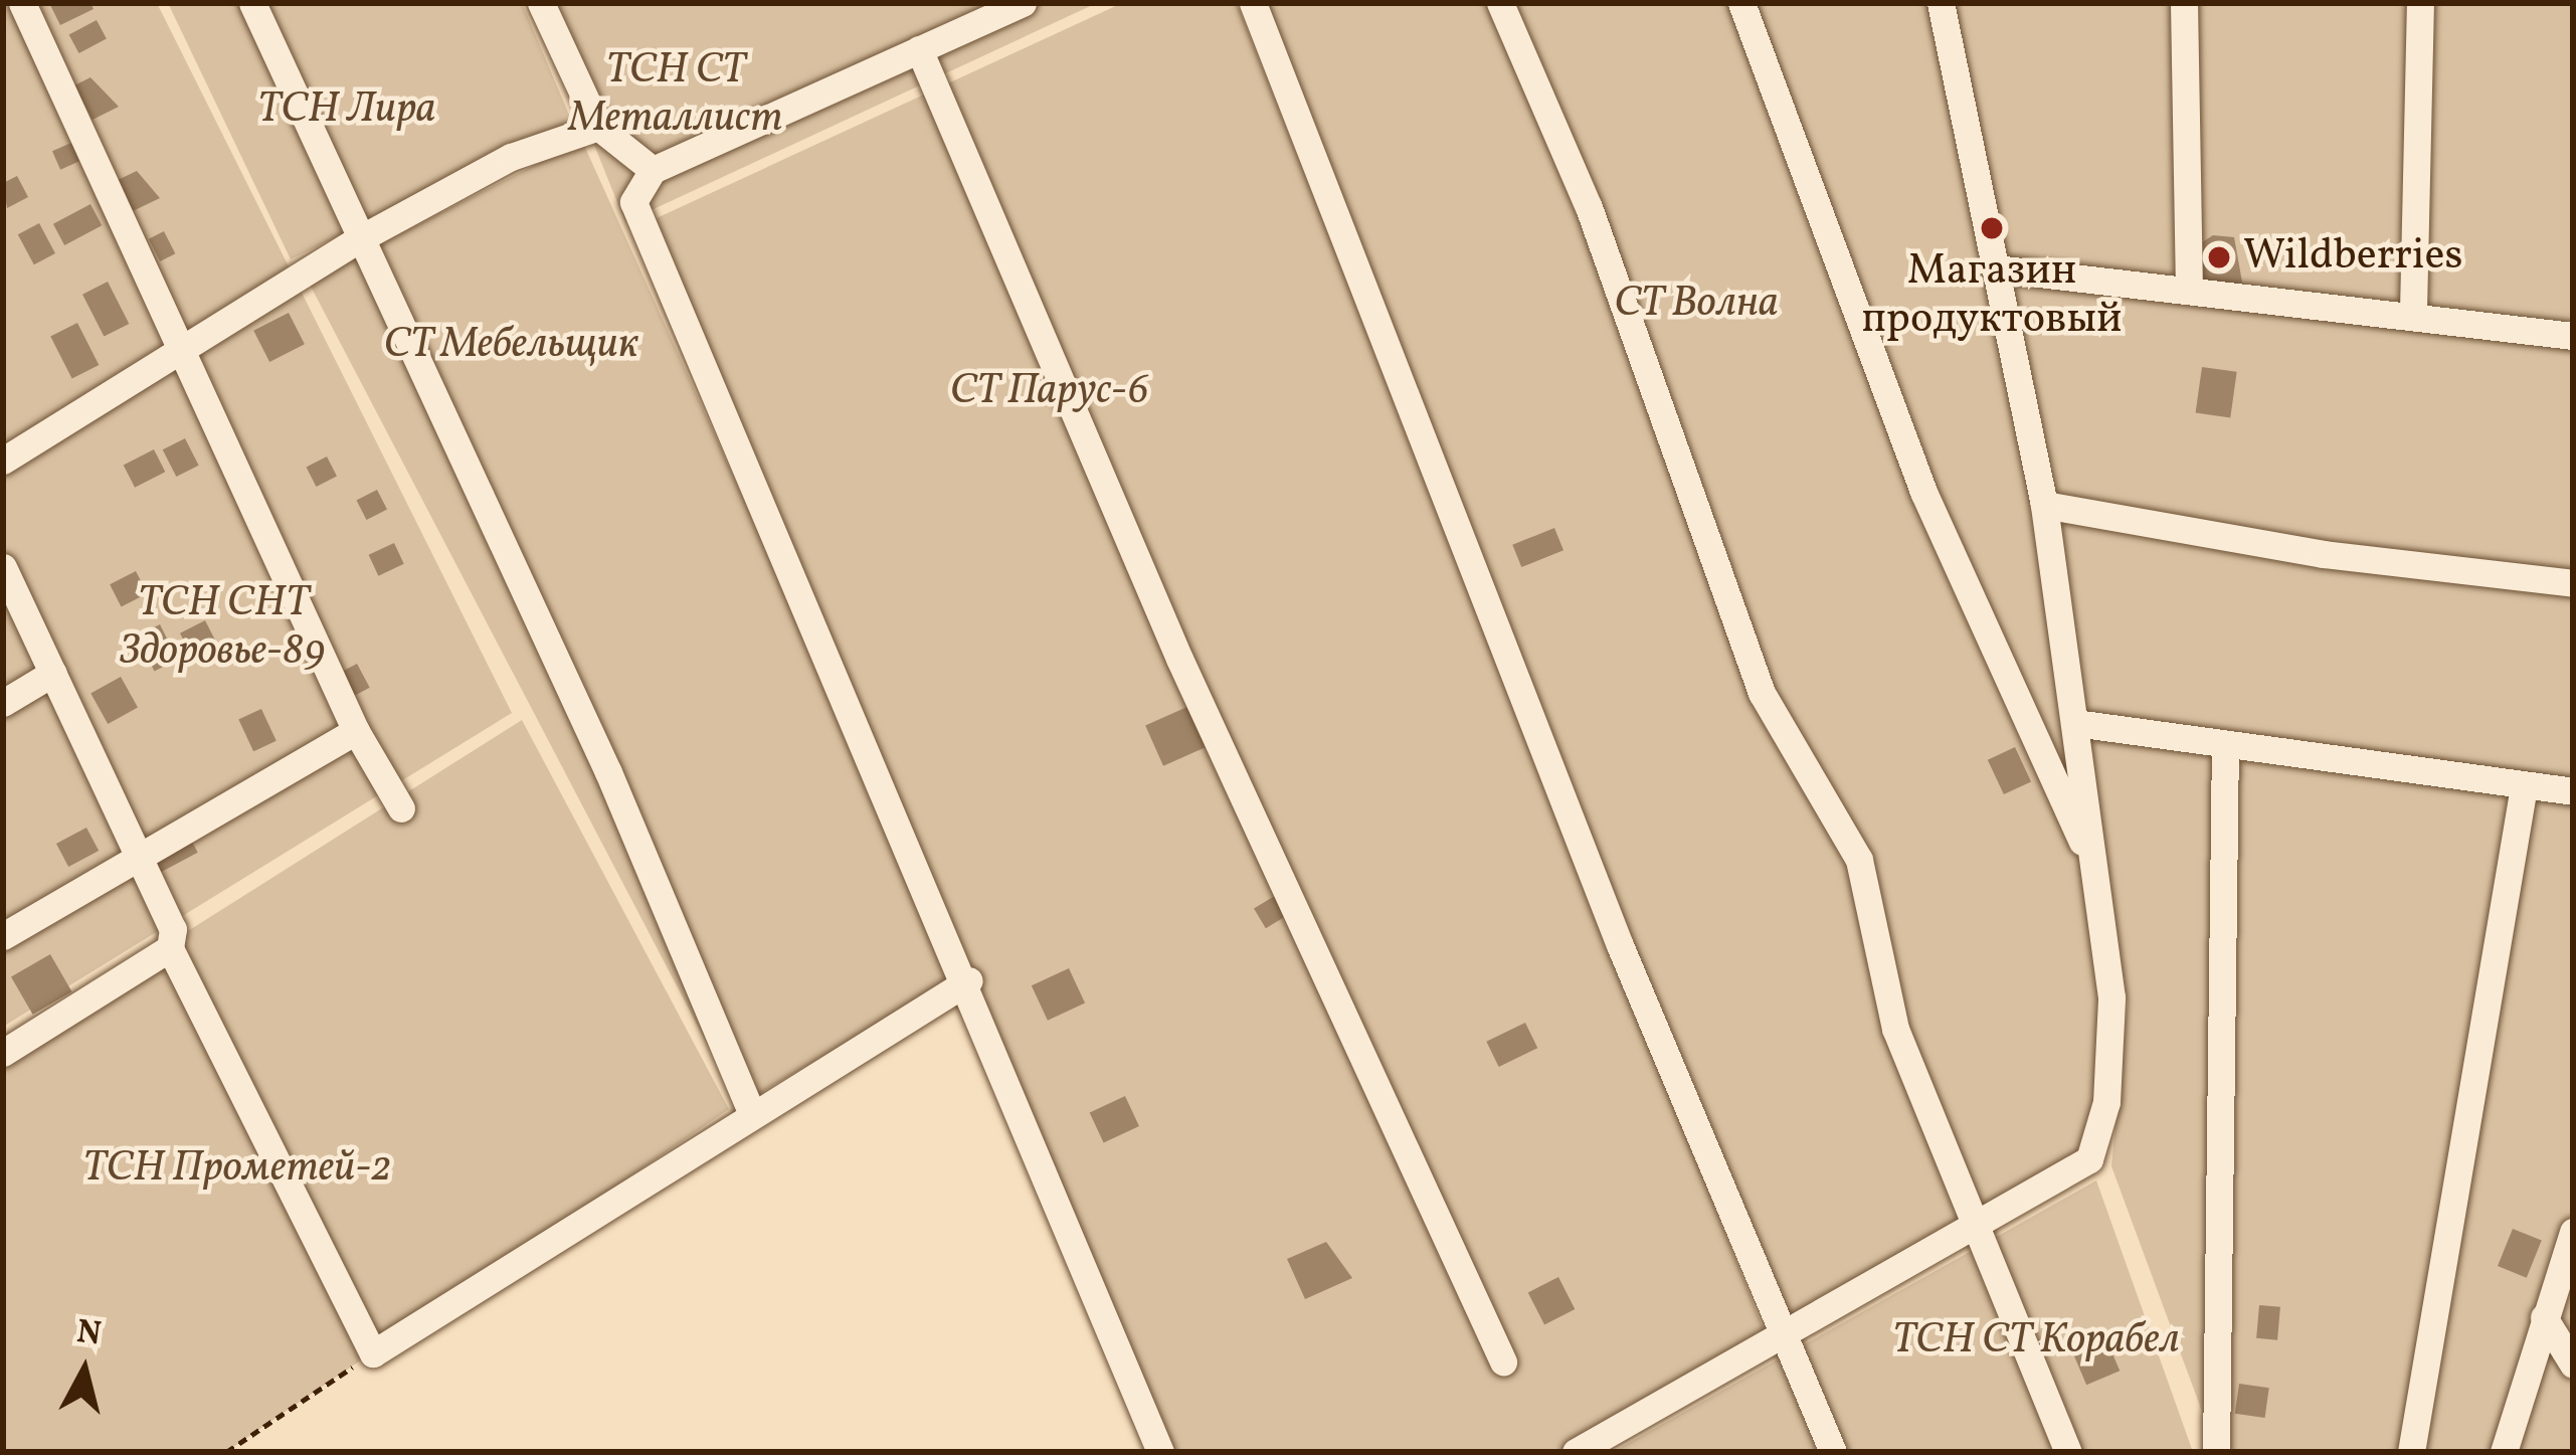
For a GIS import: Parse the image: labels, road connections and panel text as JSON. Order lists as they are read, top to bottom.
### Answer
{
  "parks": [
    "ТСН СТ Металлист",
    "ТСН Лира",
    "СТ Волна",
    "СТ Мебельщик",
    "СТ Парус-6",
    "ТСН СНТ Здоровье-89",
    "ТСН Прометей-2",
    "ТСН СТ Корабел"
  ],
  "places": ["Магазин продуктовый", "Wildberries"],
  "north": "top"
}
